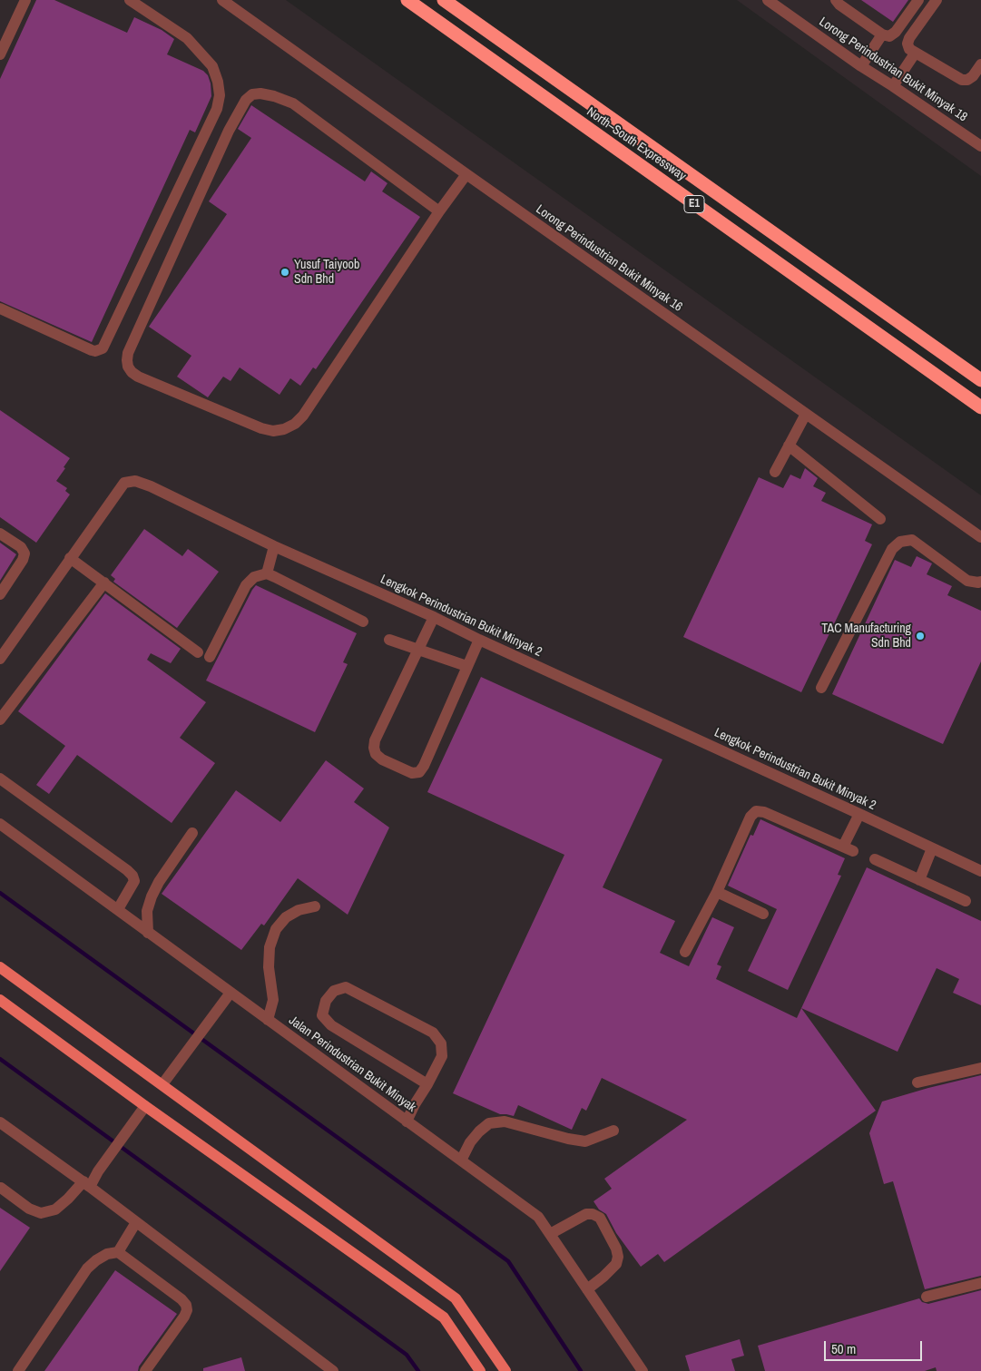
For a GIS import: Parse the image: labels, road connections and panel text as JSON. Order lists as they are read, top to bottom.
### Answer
{
  "streets": {
    "highway": ["North–South Expressway", "E1"],
    "street": [
      "Lorong Perindustrian Bukit Minyak 18",
      "Lorong Perindustrian Bukit Minyak 16",
      "Lengkok Perindustrian Bukit Minyak 2",
      "Jalan Perindustrian Bukit Minyak"
    ]
  },
  "places": ["Yusuf Taiyoob Sdn Bhd", "TAC Manufacturing Sdn Bhd"],
  "scale_bar": "50 m"
}
